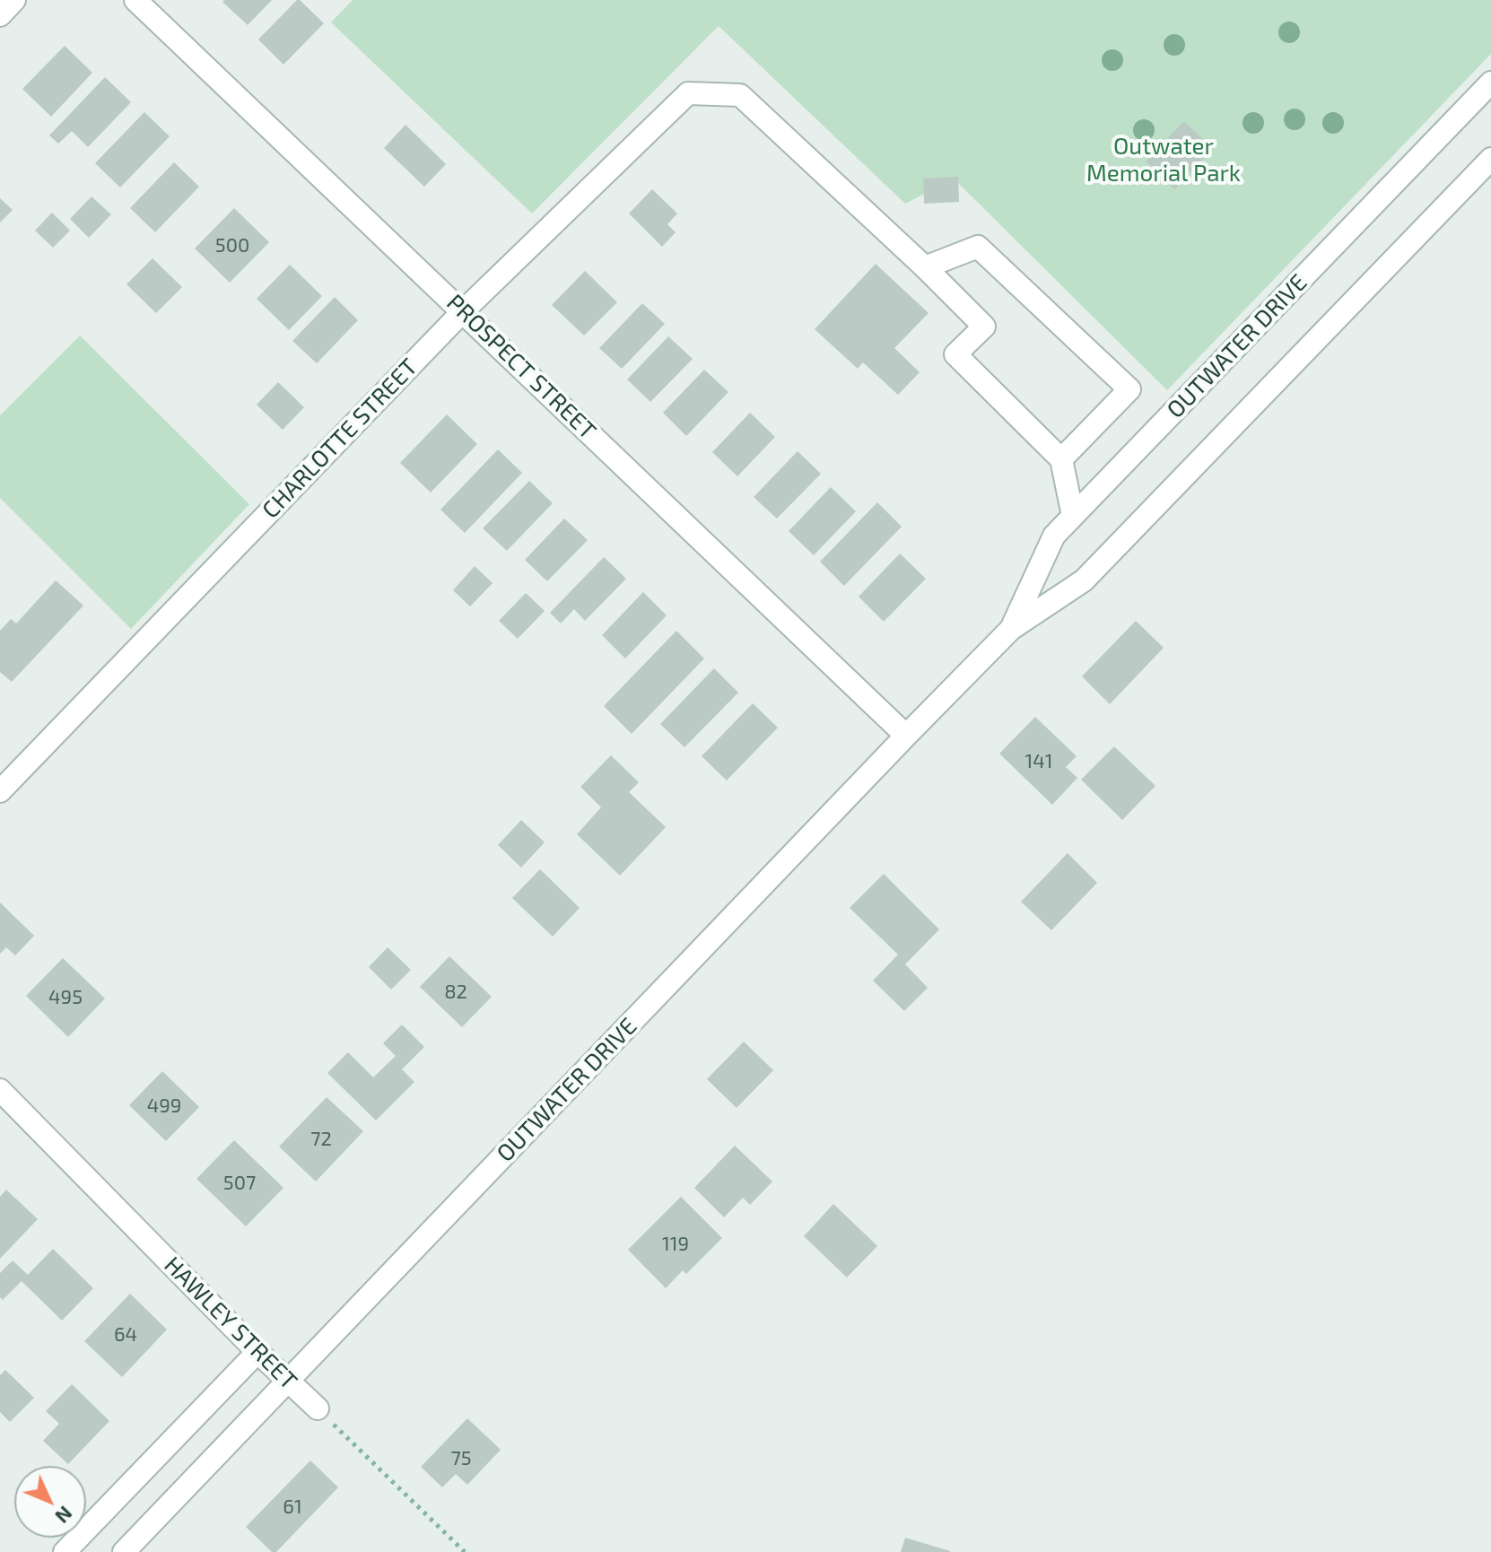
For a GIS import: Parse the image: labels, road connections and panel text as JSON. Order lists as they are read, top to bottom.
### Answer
{
  "streets": {
    "street": [
      "OUTWATER DRIVE",
      "PROSPECT STREET",
      "CHARLOTTE STREET",
      "HAWLEY STREET"
    ]
  },
  "crossings": [
    ["OUTWATER DRIVE", "PROSPECT STREET"],
    ["OUTWATER DRIVE", "HAWLEY STREET"],
    ["PROSPECT STREET", "CHARLOTTE STREET"]
  ],
  "parks": ["Outwater Memorial Park"],
  "house_numbers": [
    "500",
    "141",
    "82",
    "495",
    "499",
    "72",
    "507",
    "119",
    "64",
    "75",
    "61"
  ],
  "north": "bottom right"
}
